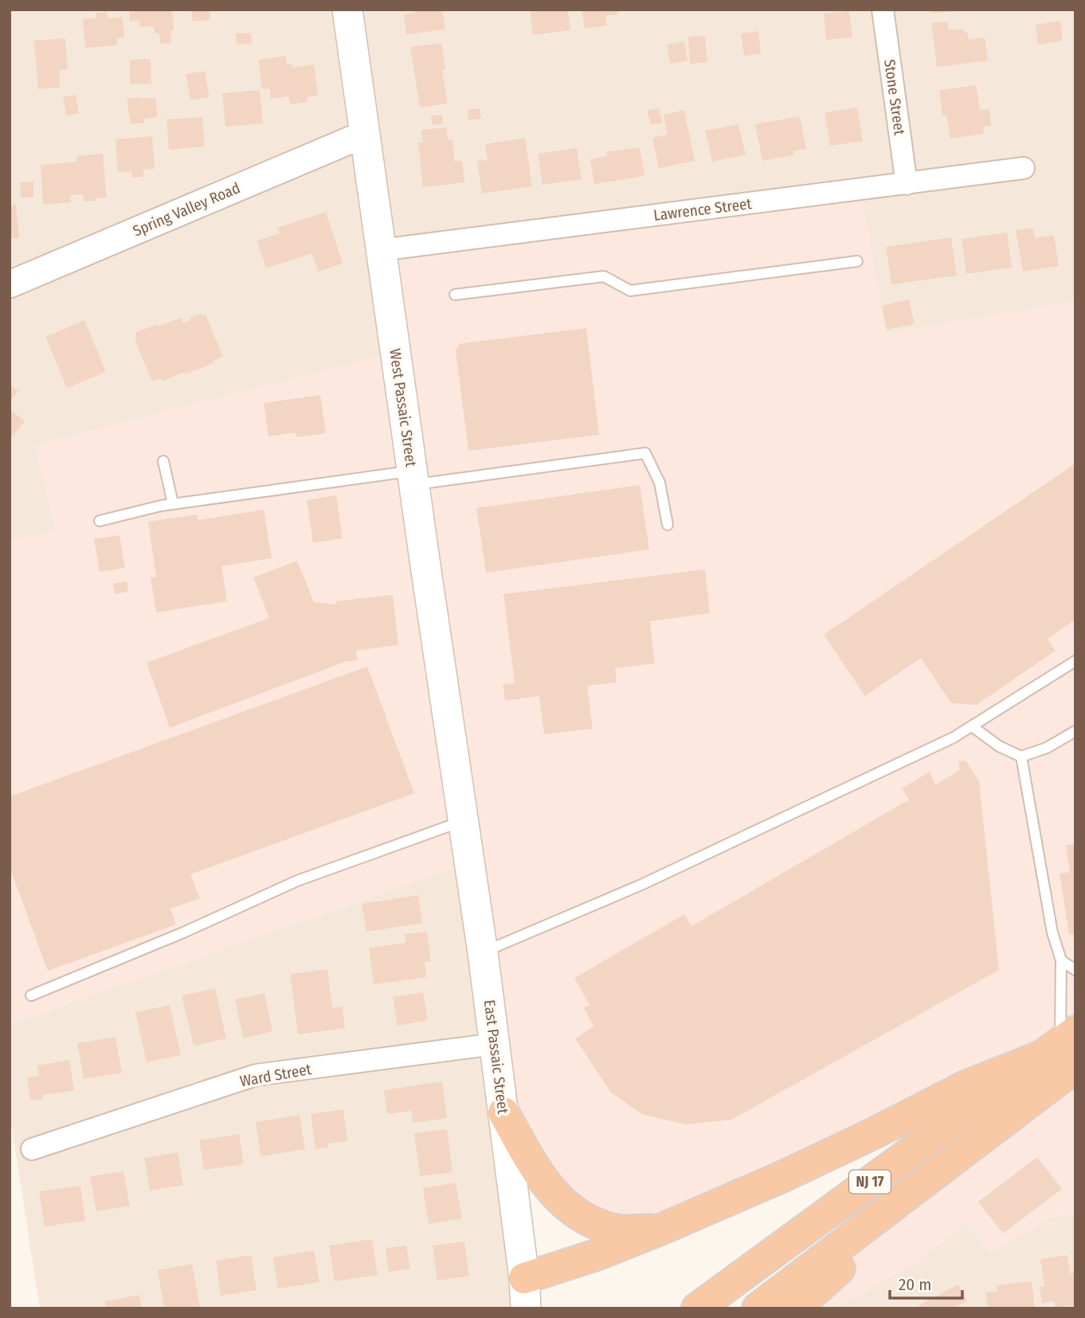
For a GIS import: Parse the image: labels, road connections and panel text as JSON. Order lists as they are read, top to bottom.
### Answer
{
  "streets": {
    "highway": ["NJ 17"],
    "main road": ["West Passaic Street", "East Passaic Street"],
    "street": [
      "Stone Street",
      "Spring Valley Road",
      "Lawrence Street",
      "Ward Street"
    ]
  },
  "crossings": [
    ["Stone Street", "Lawrence Street"],
    ["Spring Valley Road", "West Passaic Street"],
    ["Lawrence Street", "West Passaic Street"],
    ["West Passaic Street", "East Passaic Street"],
    ["East Passaic Street", "Ward Street"]
  ],
  "scale_bar": "20 m"
}
